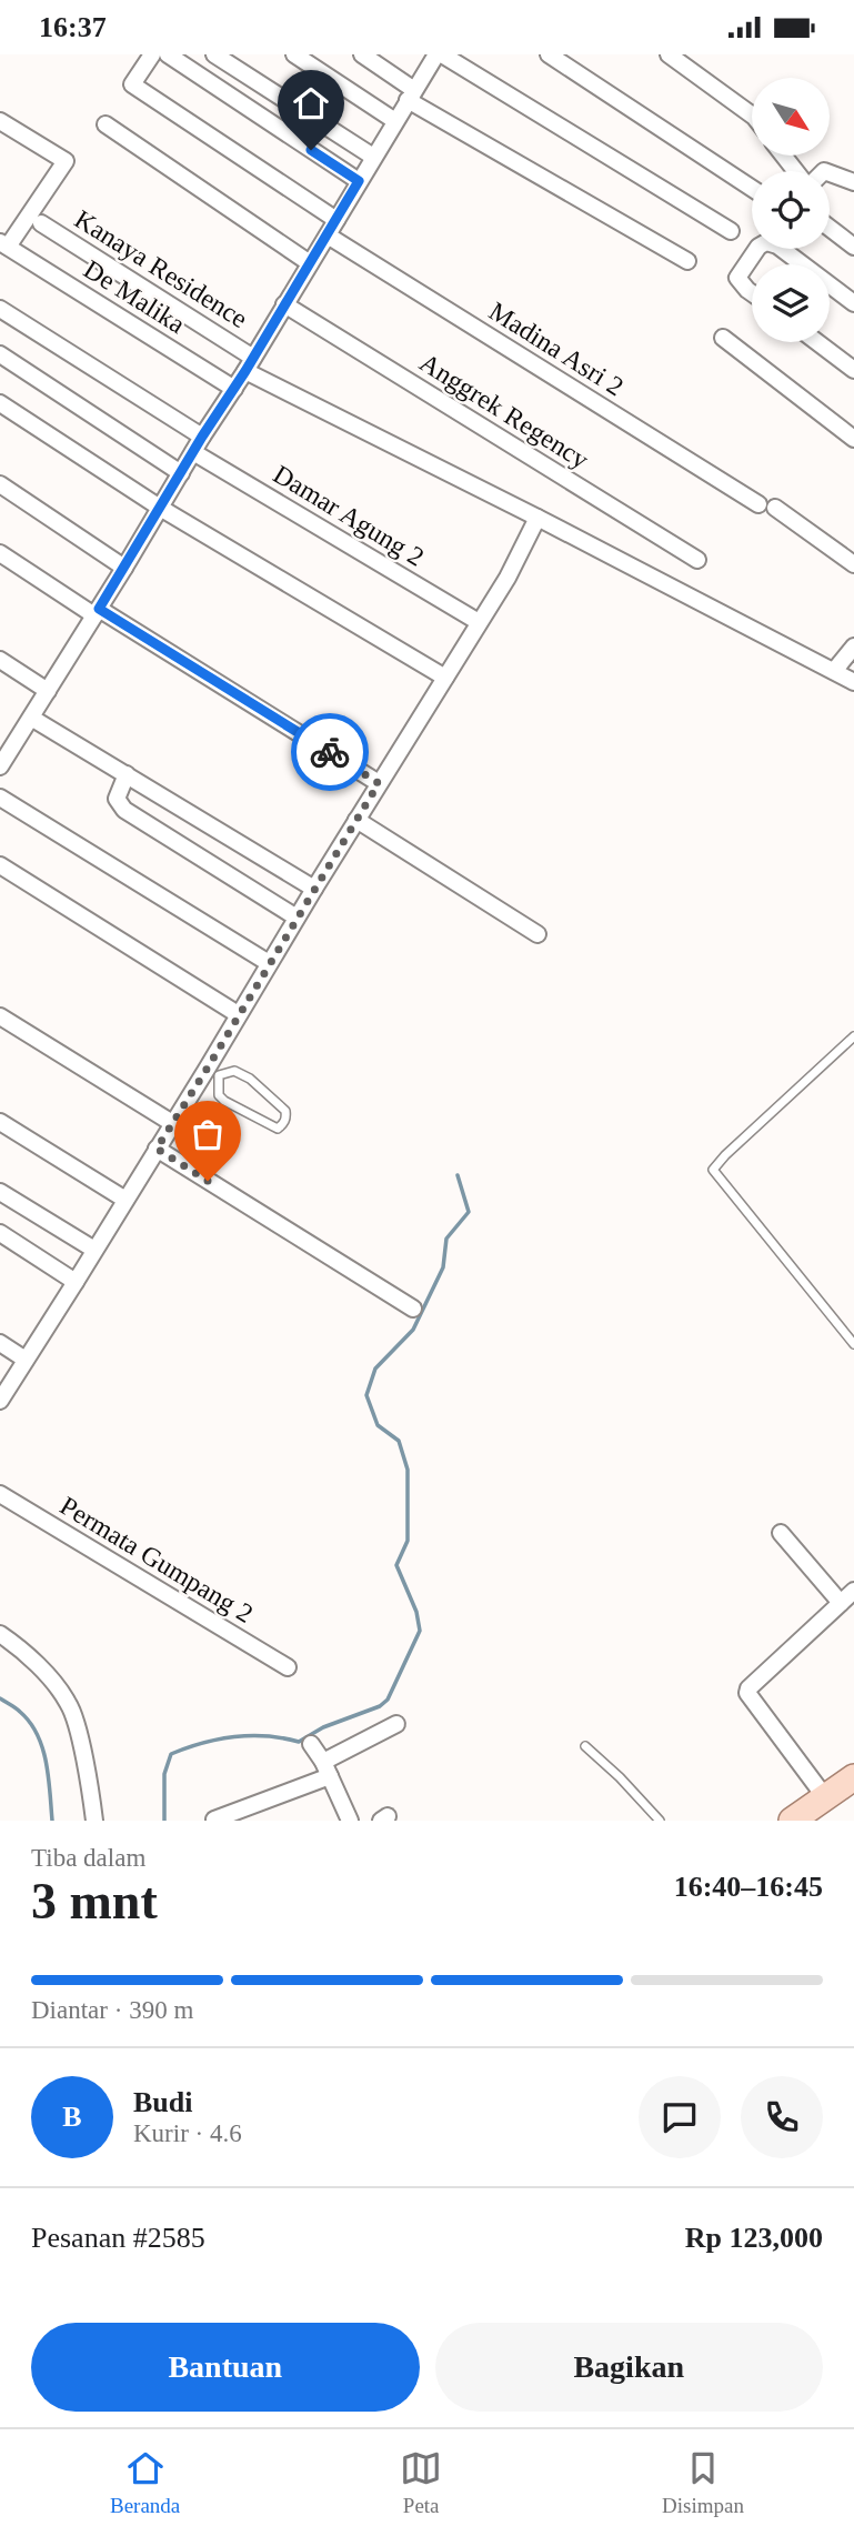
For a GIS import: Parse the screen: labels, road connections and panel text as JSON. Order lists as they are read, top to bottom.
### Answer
{
  "streets": {
    "street": [
      "Kanaya Residence",
      "De Malika",
      "Madina Asri 2",
      "Anggrek Regency",
      "Damar Agung 2",
      "Permata Gumpang 2"
    ]
  },
  "north": "bottom right",
  "page": {
    "status": "16:37",
    "heading": ["3 mnt", "Tiba dalam", "16:40–16:45"],
    "panel": [
      "Budi",
      "Kurir · 4.6",
      "Pesanan #2585",
      "Rp 123,000"
    ],
    "bar": "Diantar · 390 m",
    "round": "B",
    "buttons": ["Bantuan", "Bagikan"],
    "tabs": ["Beranda", "Peta", "Disimpan"]
  }
}
